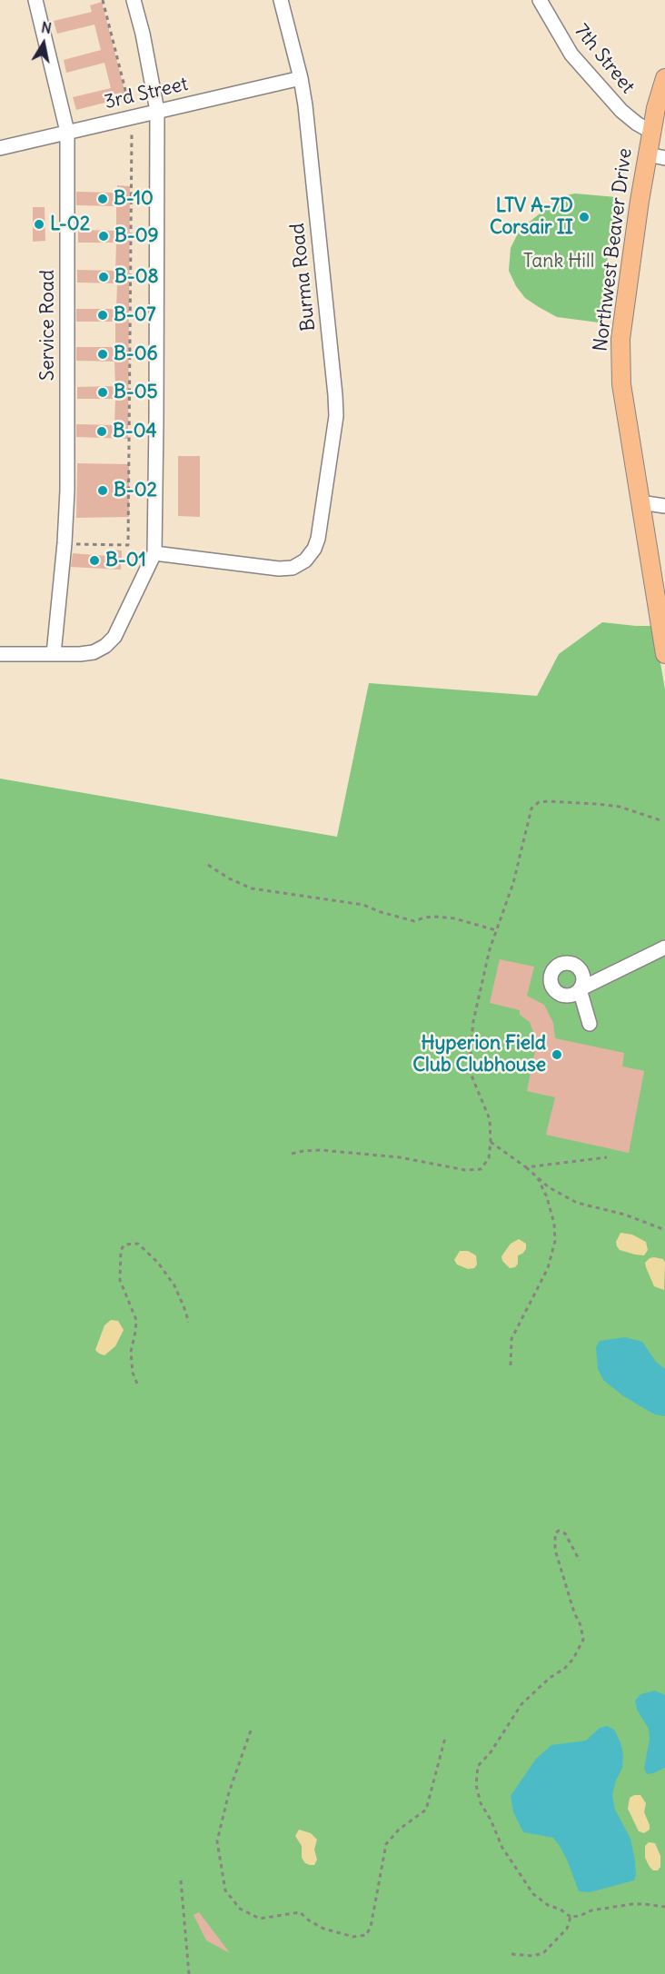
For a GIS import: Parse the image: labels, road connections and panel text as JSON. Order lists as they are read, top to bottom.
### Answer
{
  "streets": {
    "main road": ["Northwest Beaver Drive"],
    "street": [
      "7th Street",
      "3rd Street",
      "Burma Road",
      "Service Road"
    ]
  },
  "crossings": [
    ["7th Street", "Northwest Beaver Drive"],
    ["3rd Street", "Burma Road"],
    ["3rd Street", "Service Road"]
  ],
  "parks": ["Tank Hill"],
  "places": [
    "B-10",
    "LTV A-7D Corsair II",
    "L-02",
    "B-09",
    "B-08",
    "B-07",
    "B-06",
    "B-05",
    "B-04",
    "B-02",
    "B-01",
    "Hyperion Field Club Clubhouse"
  ],
  "north": "top"
}
